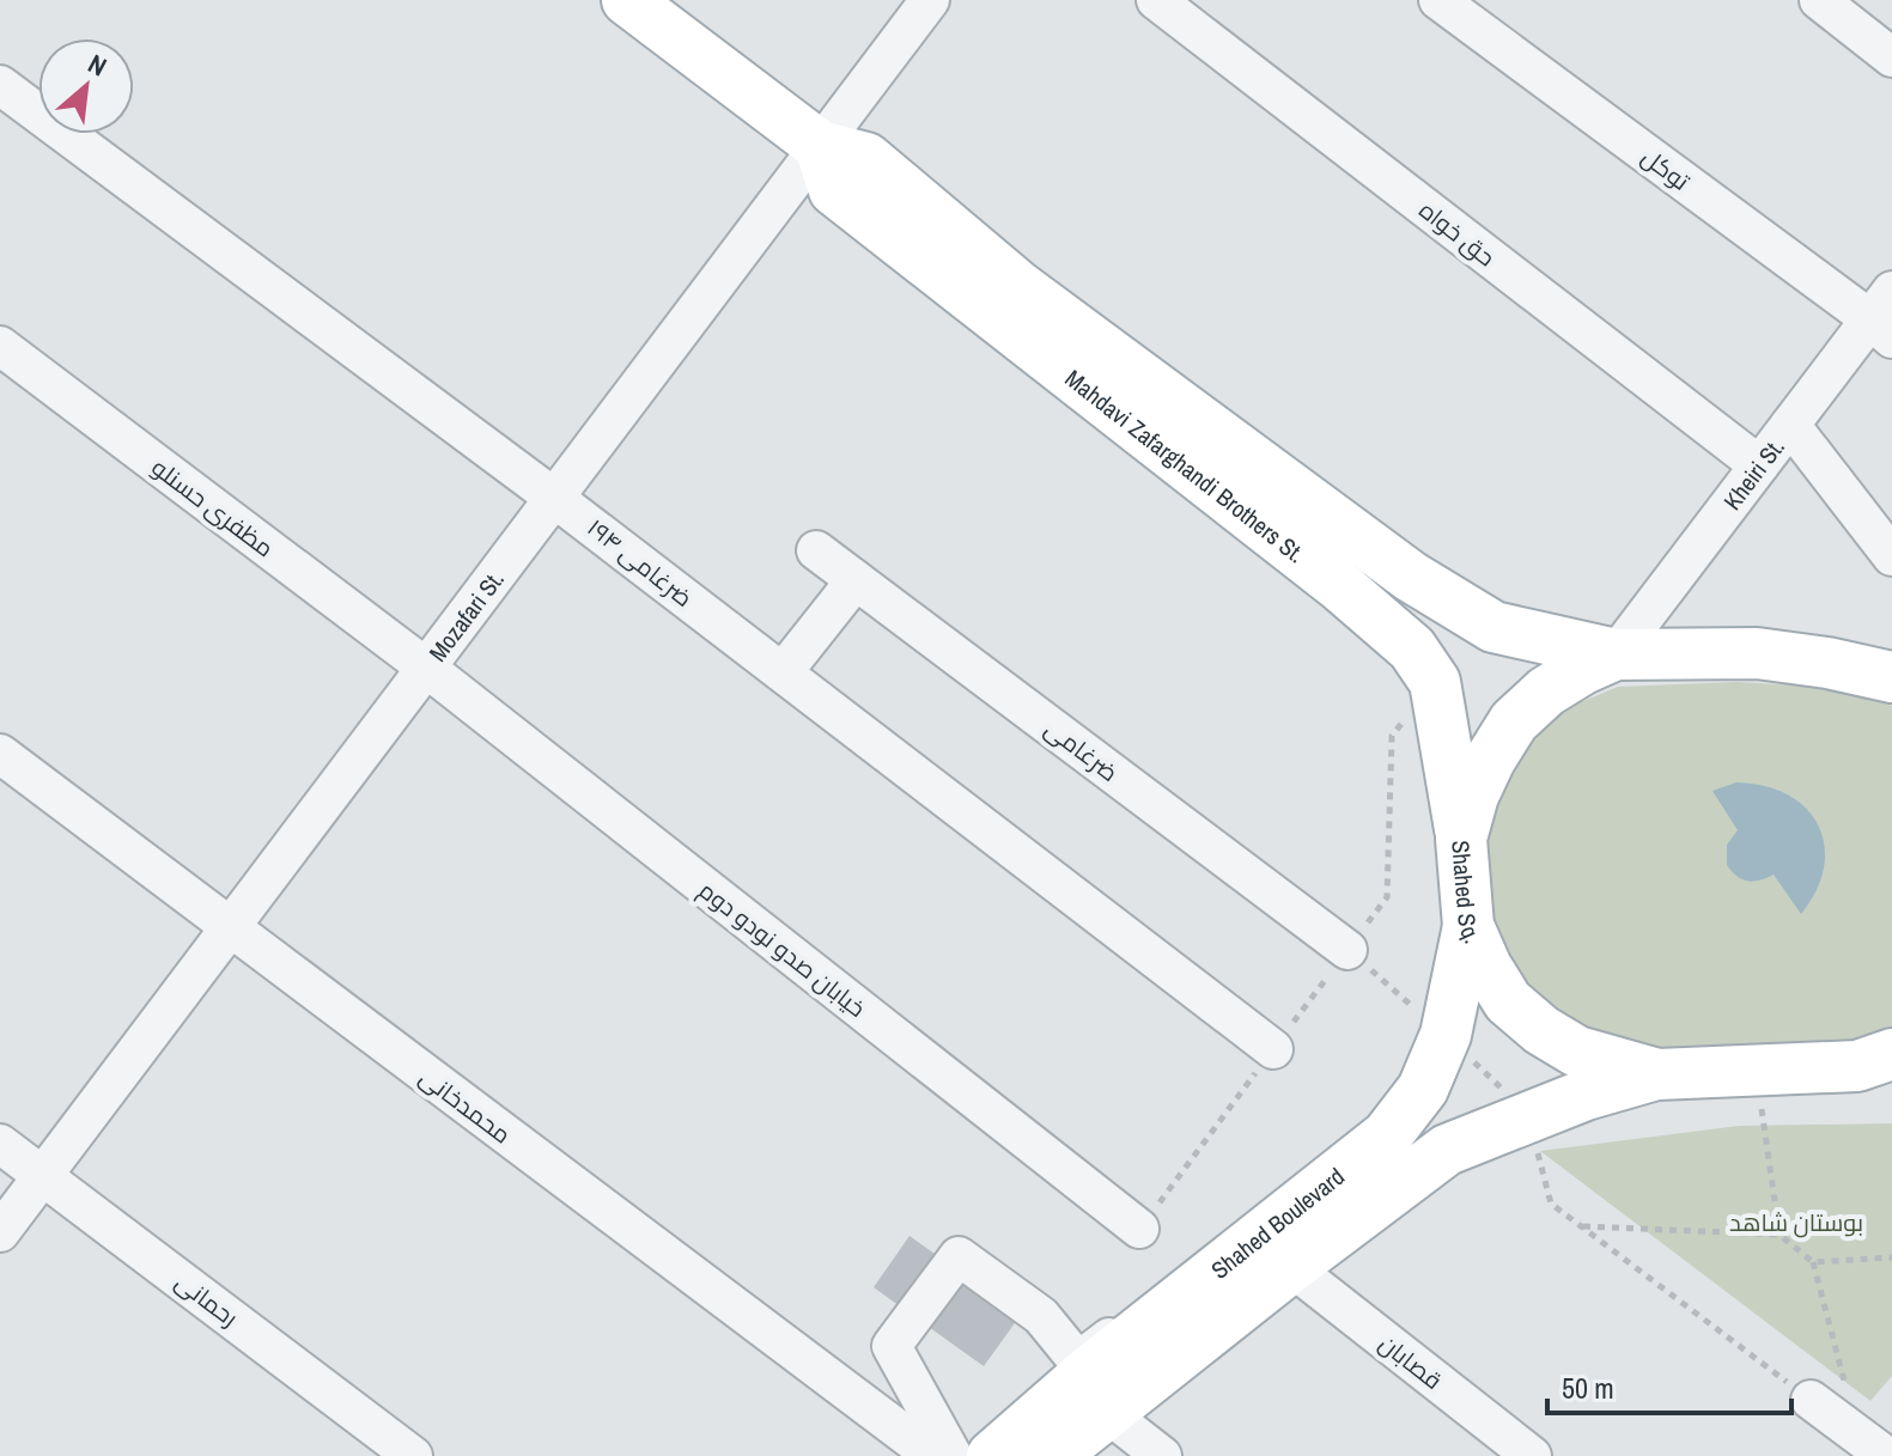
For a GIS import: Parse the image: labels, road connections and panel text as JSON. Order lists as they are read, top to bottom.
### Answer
{
  "streets": {
    "main road": ["Mahdavi Zafarghandi Brothers St.", "Shahed Sq.", "Shahed Boulevard"],
    "street": [
      "توکل",
      "حق خواه",
      "Kheiri St.",
      "مظفری حسنلو",
      "ضرغامی ۱۹۴",
      "Mozafari St.",
      "ضرغامی",
      "خیابان صدو نودو دوم",
      "محمدخانی",
      "رحمانی",
      "قصابان"
    ]
  },
  "crossings": [
    ["توکل", "Kheiri St."],
    ["حق خواه", "Kheiri St."],
    ["Mahdavi Zafarghandi Brothers St.", "Kheiri St."],
    ["Mahdavi Zafarghandi Brothers St.", "Mozafari St."],
    ["Mahdavi Zafarghandi Brothers St.", "Shahed Sq."],
    ["Kheiri St.", "Shahed Sq."],
    ["مظفری حسنلو", "Mozafari St."],
    ["مظفری حسنلو", "خیابان صدو نودو دوم"],
    ["ضرغامی ۱۹۴", "Mozafari St."],
    ["Mozafari St.", "خیابان صدو نودو دوم"],
    ["Mozafari St.", "محمدخانی"],
    ["Mozafari St.", "رحمانی"],
    ["Shahed Sq.", "Shahed Boulevard"],
    ["Shahed Boulevard", "قصابان"]
  ],
  "parks": ["بوستان شاهد"],
  "scale_bar": "50 m",
  "north": "top right"
}
